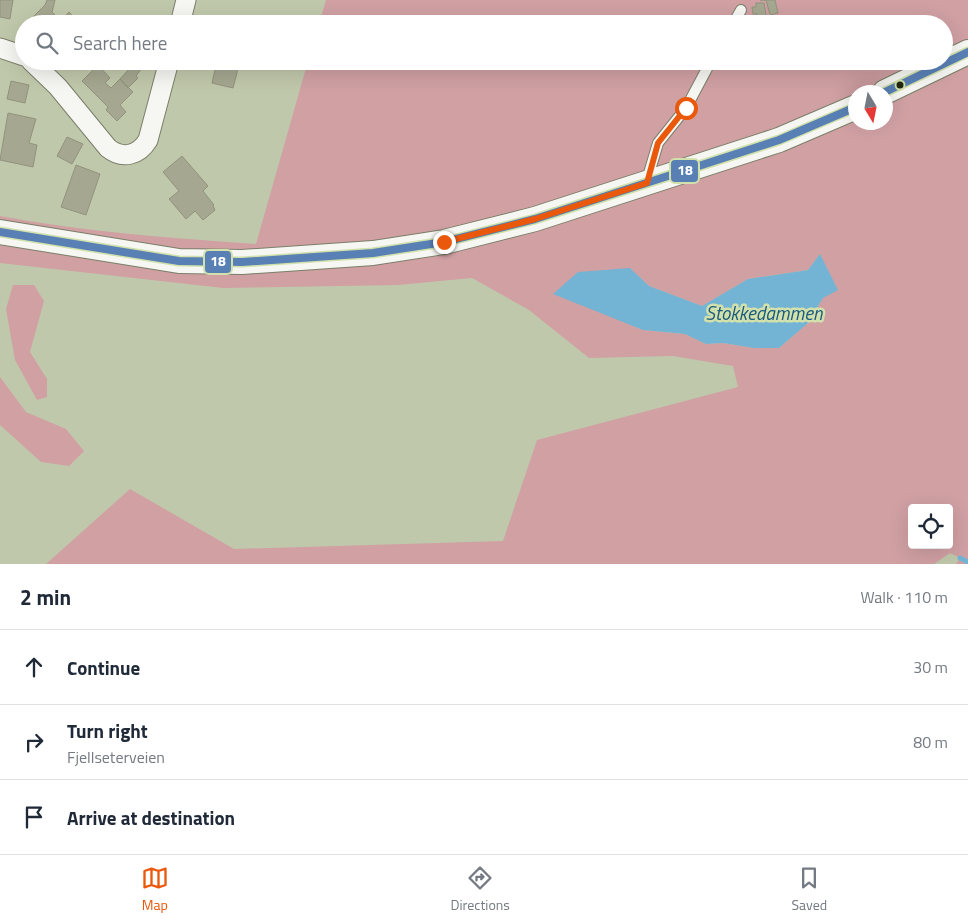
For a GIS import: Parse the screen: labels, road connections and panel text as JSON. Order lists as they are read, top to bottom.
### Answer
{
  "water": ["Stokkedammen"],
  "lines": ["transit line 18"],
  "north": "bottom",
  "page": {
    "search": "Search here",
    "heading": ["2 min", "Walk · 110 m"],
    "list": [
      ["Continue", "30 m"],
      ["Turn right", "Fjellseterveien", "80 m"],
      "Arrive at destination"
    ],
    "nav": ["Map", "Directions", "Saved"]
  }
}
